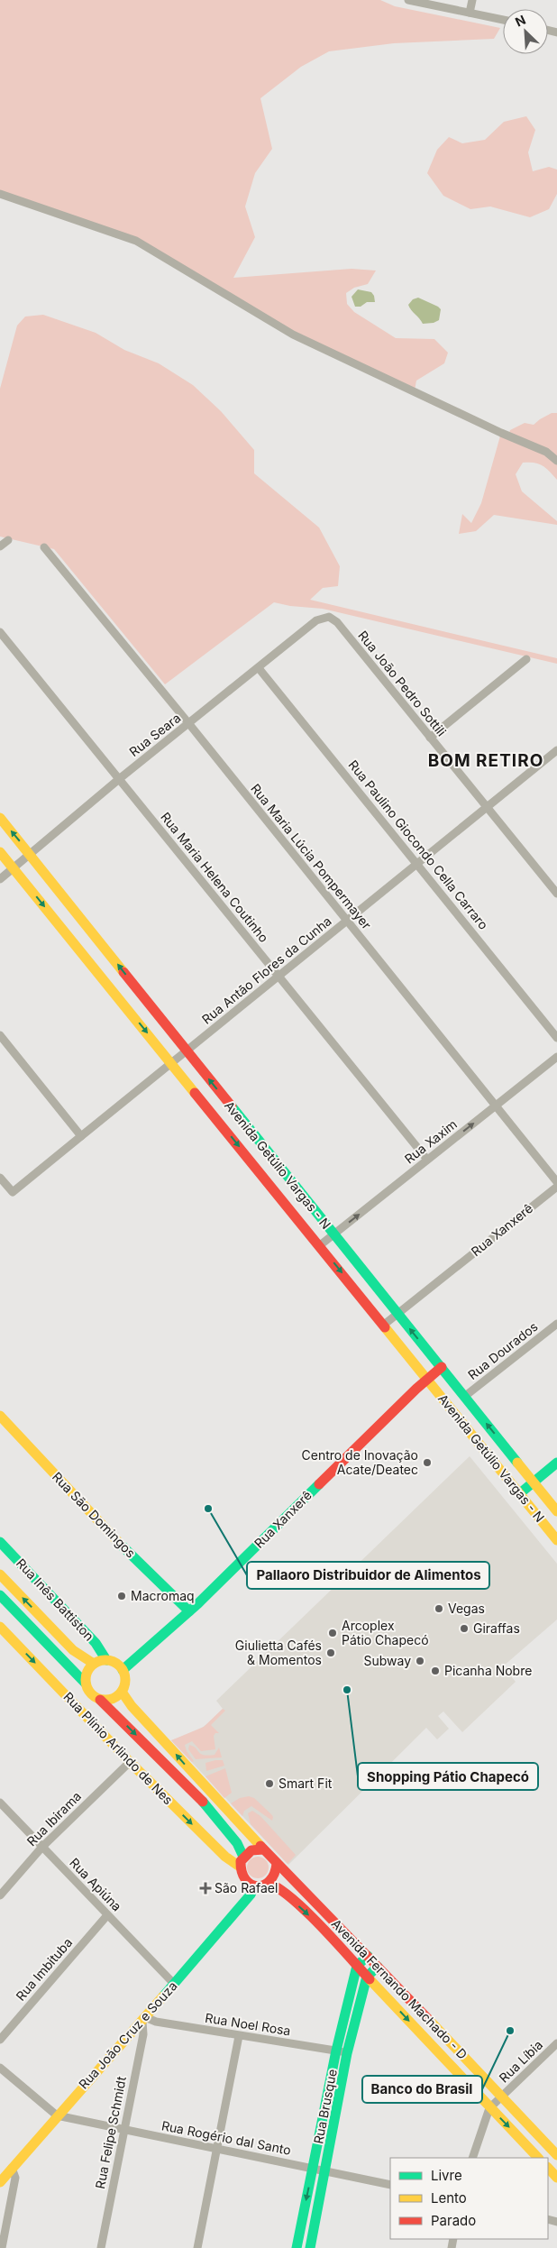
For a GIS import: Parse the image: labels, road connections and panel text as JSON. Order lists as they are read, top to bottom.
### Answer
{
  "streets": {
    "street": [
      "Rua João Pedro Sottili",
      "Rua Seara",
      "Rua Paulino Giocondo Cella Carraro",
      "Rua Maria Lúcia Pompermayer",
      "Rua Maria Helena Coutinho",
      "Rua Antão Flores da Cunha",
      "Rua Xaxim",
      "Avenida Getúlio Vargas - N",
      "Rua Xanxerê",
      "Rua Dourados",
      "Rua São Domingos",
      "Rua Inês Battiston",
      "Rua Plínio Arlindo de Nes",
      "Rua Ibirama",
      "Rua Apiúna",
      "Rua Imbituba",
      "Avenida Fernando Machado - D",
      "Rua Noel Rosa",
      "Rua João Cruz e Souza",
      "Rua Líbia",
      "Rua Brusque",
      "Rua Felipe Schmidt",
      "Rua Rogério dal Santo"
    ]
  },
  "crossings": [
    ["Rua João Pedro Sottili", "Rua Seara"],
    ["Rua João Pedro Sottili", "Rua Antão Flores da Cunha"],
    ["Rua Seara", "Rua Paulino Giocondo Cella Carraro"],
    ["Rua Seara", "Rua Maria Lúcia Pompermayer"],
    ["Rua Seara", "Rua Maria Helena Coutinho"],
    ["Rua Seara", "Avenida Getúlio Vargas - N"],
    ["Rua Paulino Giocondo Cella Carraro", "Rua Antão Flores da Cunha"],
    ["Rua Maria Lúcia Pompermayer", "Rua Antão Flores da Cunha"],
    ["Rua Maria Lúcia Pompermayer", "Rua Xaxim"],
    ["Rua Maria Helena Coutinho", "Rua Antão Flores da Cunha"],
    ["Rua Maria Helena Coutinho", "Rua Xaxim"],
    ["Rua Antão Flores da Cunha", "Avenida Getúlio Vargas - N"],
    ["Rua Xaxim", "Avenida Getúlio Vargas - N"],
    ["Avenida Getúlio Vargas - N", "Rua Xanxerê"],
    ["Avenida Getúlio Vargas - N", "Rua Dourados"],
    ["Rua Xanxerê", "Rua São Domingos"],
    ["Rua Xanxerê", "Rua Inês Battiston"],
    ["Rua Plínio Arlindo de Nes", "Rua Ibirama"],
    ["Rua Plínio Arlindo de Nes", "Avenida Fernando Machado - D"],
    ["Rua Plínio Arlindo de Nes", "Rua João Cruz e Souza"],
    ["Rua Ibirama", "Rua Apiúna"],
    ["Rua Apiúna", "Rua Imbituba"],
    ["Rua Apiúna", "Rua João Cruz e Souza"],
    ["Avenida Fernando Machado - D", "Rua João Cruz e Souza"],
    ["Avenida Fernando Machado - D", "Rua Líbia"],
    ["Avenida Fernando Machado - D", "Rua Brusque"],
    ["Rua Noel Rosa", "Rua João Cruz e Souza"],
    ["Rua Noel Rosa", "Rua Brusque"],
    ["Rua Noel Rosa", "Rua Felipe Schmidt"],
    ["Rua João Cruz e Souza", "Rua Felipe Schmidt"],
    ["Rua João Cruz e Souza", "Rua Rogério dal Santo"],
    ["Rua Brusque", "Rua Rogério dal Santo"],
    ["Rua Felipe Schmidt", "Rua Rogério dal Santo"]
  ],
  "one_way": ["Rua Xaxim"],
  "districts": ["BOM RETIRO"],
  "places": {
    "other": [
      "Centro de Inovação Acate/Deatec",
      "Pallaoro Distribuidor de Alimentos",
      "Macromaq",
      "Vegas",
      "Giraffas",
      "Arcoplex Pátio Chapecó",
      "Giulietta Cafés & Momentos",
      "Subway",
      "Picanha Nobre",
      "Shopping Pátio Chapecó",
      "Smart Fit",
      "Banco do Brasil"
    ],
    "health": ["São Rafael"]
  },
  "legend": ["Livre", "Lento", "Parado"],
  "north": "top left"
}
